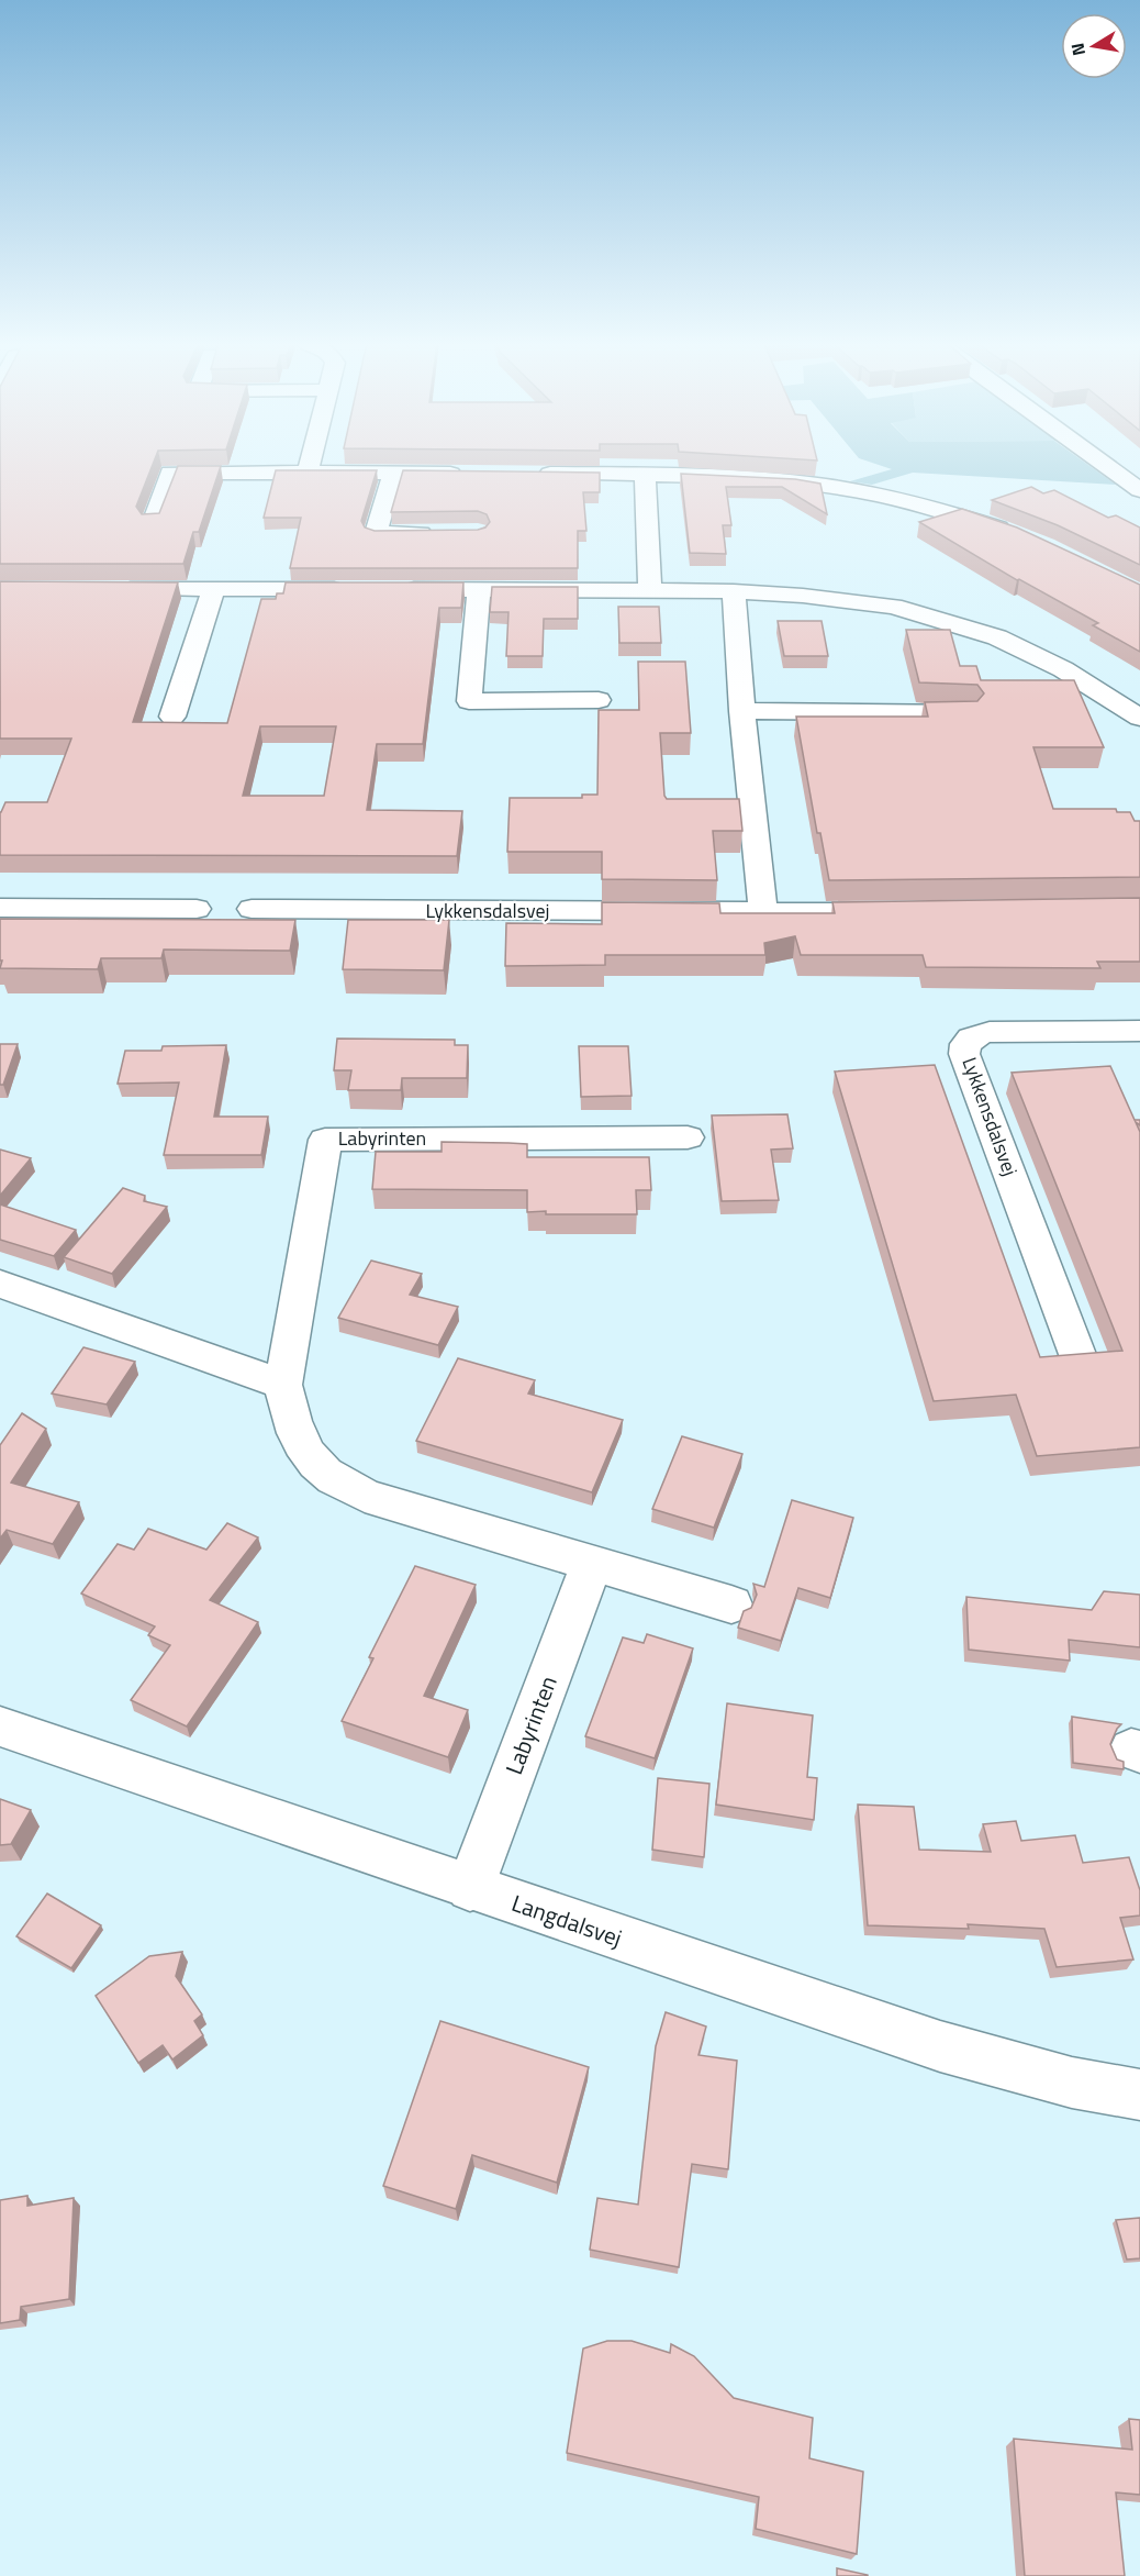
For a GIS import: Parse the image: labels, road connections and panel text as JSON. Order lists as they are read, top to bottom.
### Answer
{
  "streets": {
    "street": ["Lykkensdalsvej", "Labyrinten", "Langdalsvej"]
  },
  "crossings": [
    ["Labyrinten", "Langdalsvej"]
  ],
  "north": "left"
}
